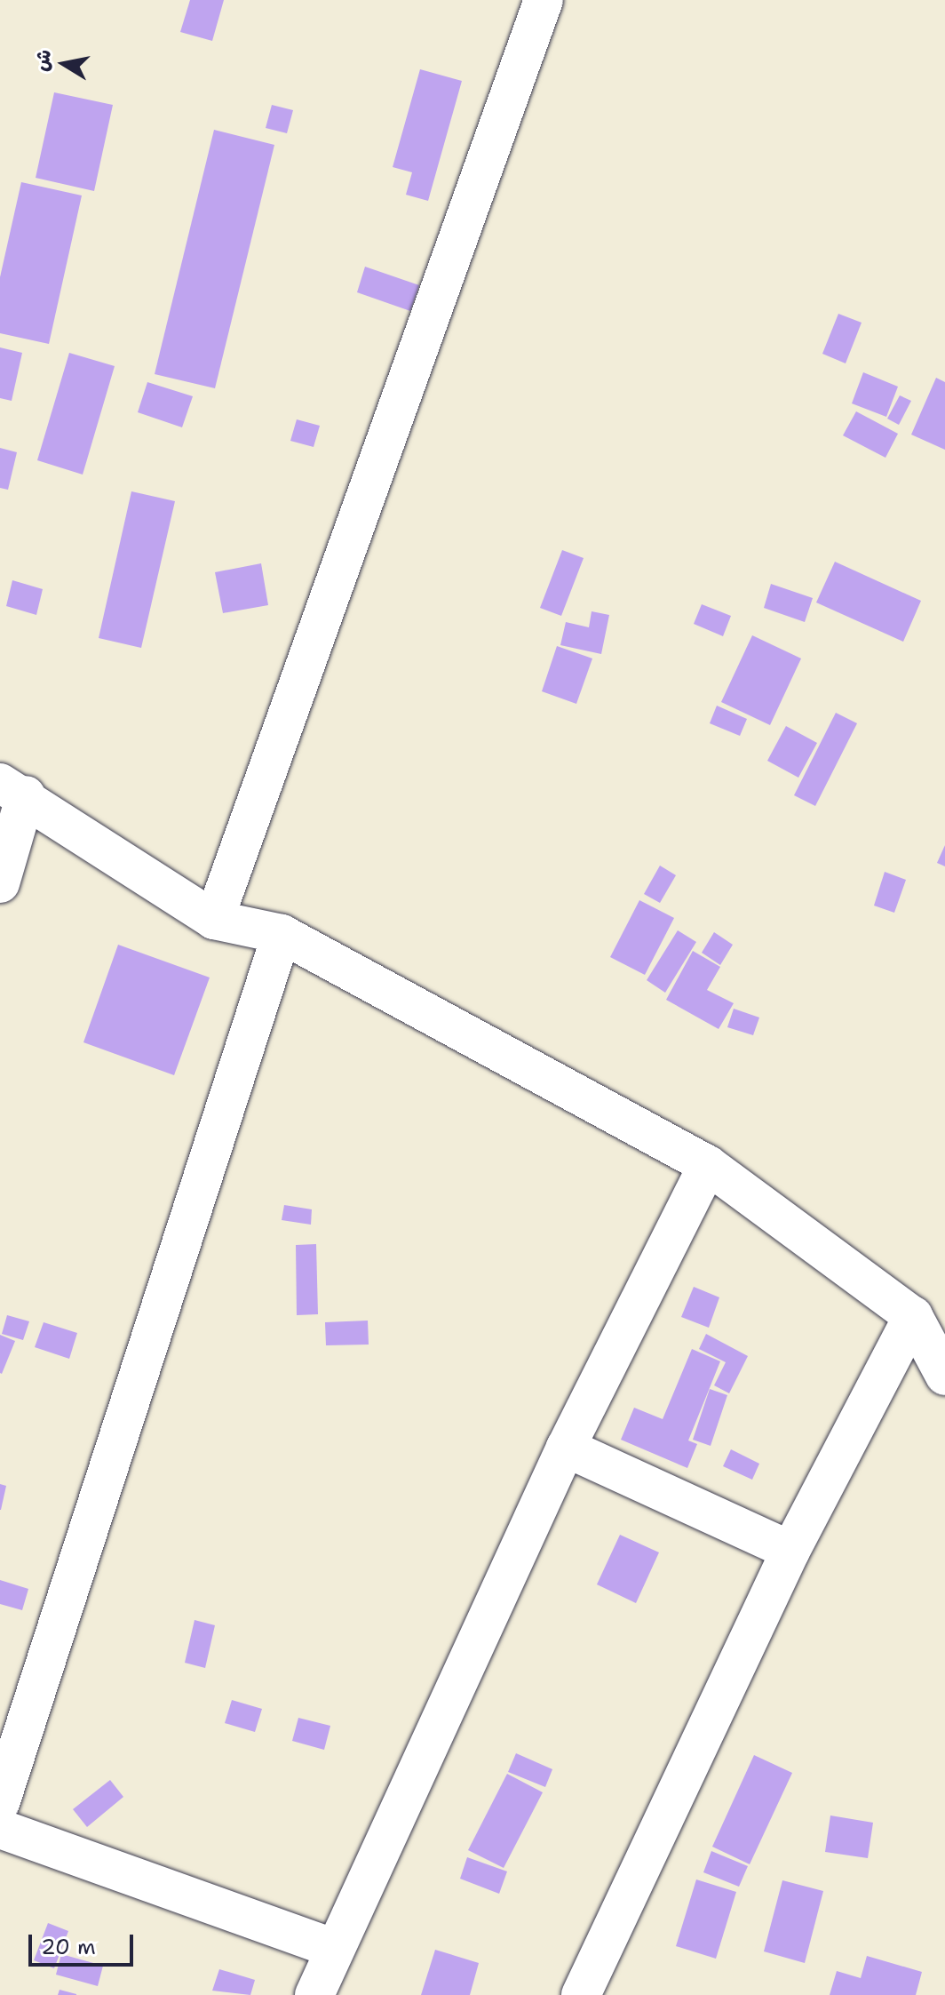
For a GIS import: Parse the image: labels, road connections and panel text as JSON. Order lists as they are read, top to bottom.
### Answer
{
  "scale_bar": "20 m",
  "north": "left"
}
